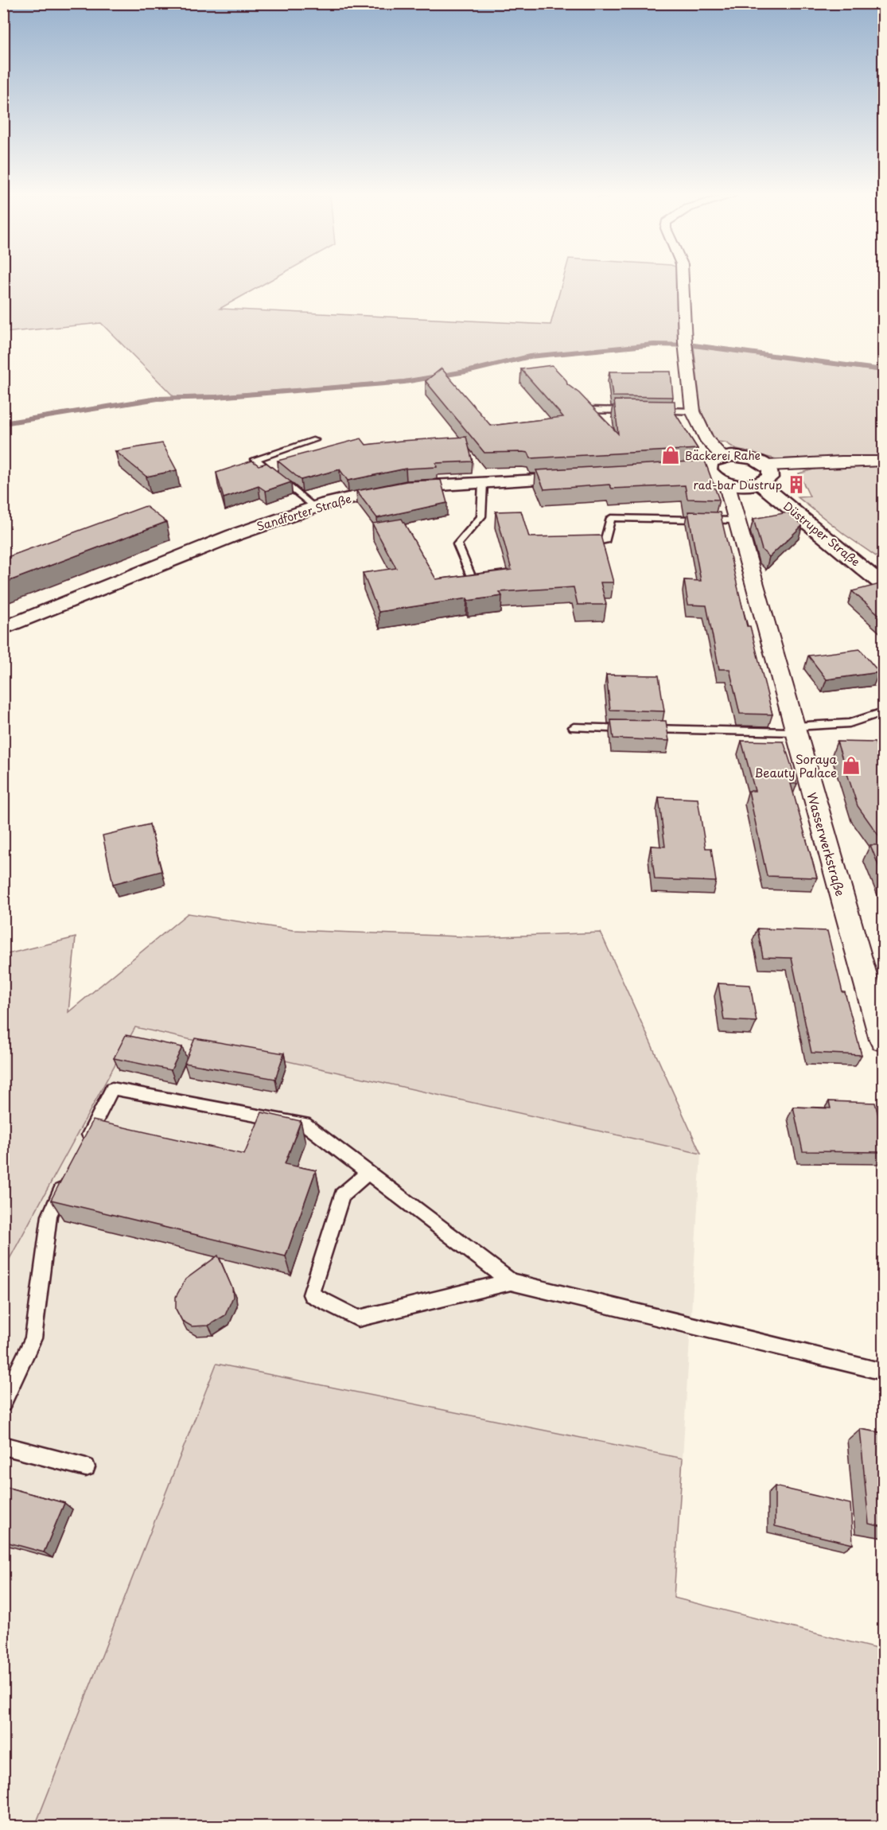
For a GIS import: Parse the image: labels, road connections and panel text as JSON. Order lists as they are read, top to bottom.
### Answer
{
  "streets": {
    "street": ["Sandforter Straße", "Düstruper Straße", "Wasserwerkstraße"]
  },
  "places": {
    "shop": ["Bäckerei Rahe", "Soraya Beauty Palace"],
    "building": ["rad-bar Düstrup"]
  }
}
